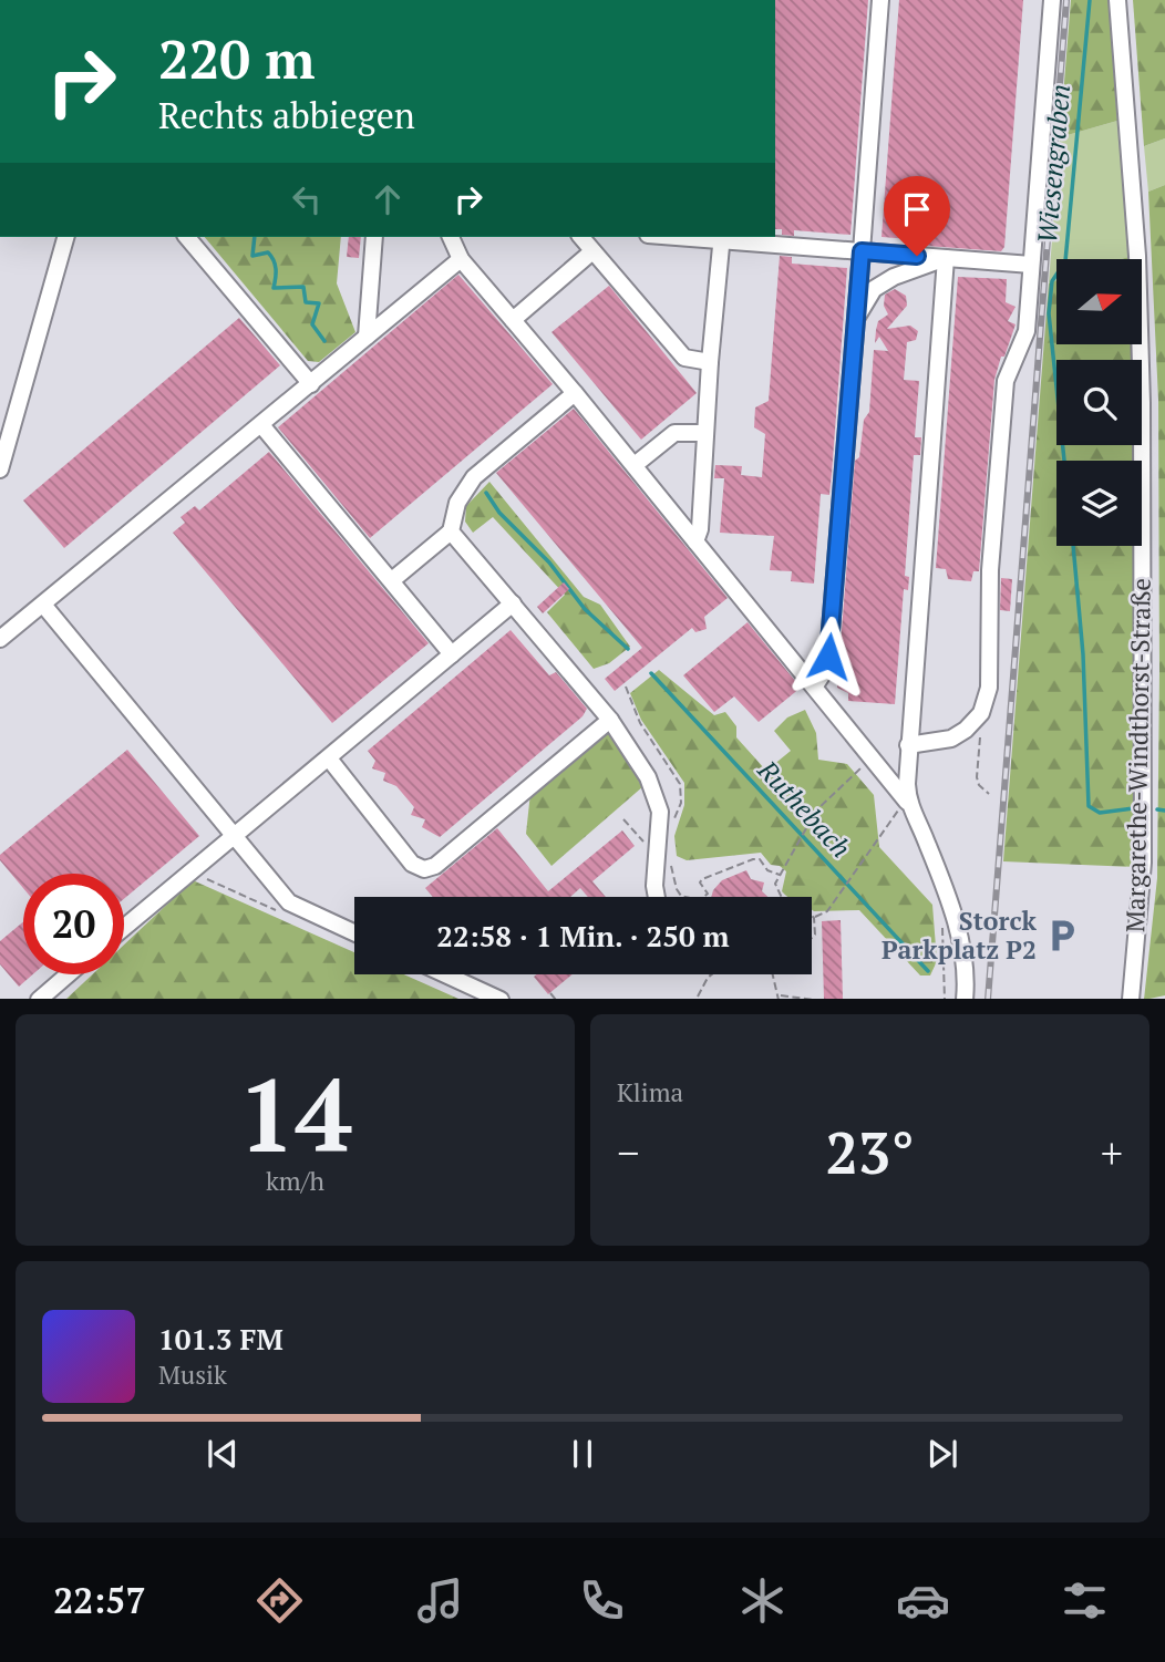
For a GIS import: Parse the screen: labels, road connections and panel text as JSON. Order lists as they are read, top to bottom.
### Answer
{
  "streets": {
    "street": ["Margarethe-Windthorst-Straße"]
  },
  "water": ["Wiesengraben", "Ruthebach"],
  "places": {
    "parking": ["Storck Parkplatz P2"]
  },
  "north": "right",
  "page": {
    "turn": ["220 m", "Rechts abbiegen"],
    "limit": "20",
    "trip": "22:58 · 1 Min. · 250 m",
    "tile": [
      ["14", "km/h"],
      "Klima"
    ],
    "heat": ["−", "23°", "+"],
    "song": ["101.3 FM", "Musik"],
    "tabs": "22:57"
  }
}
